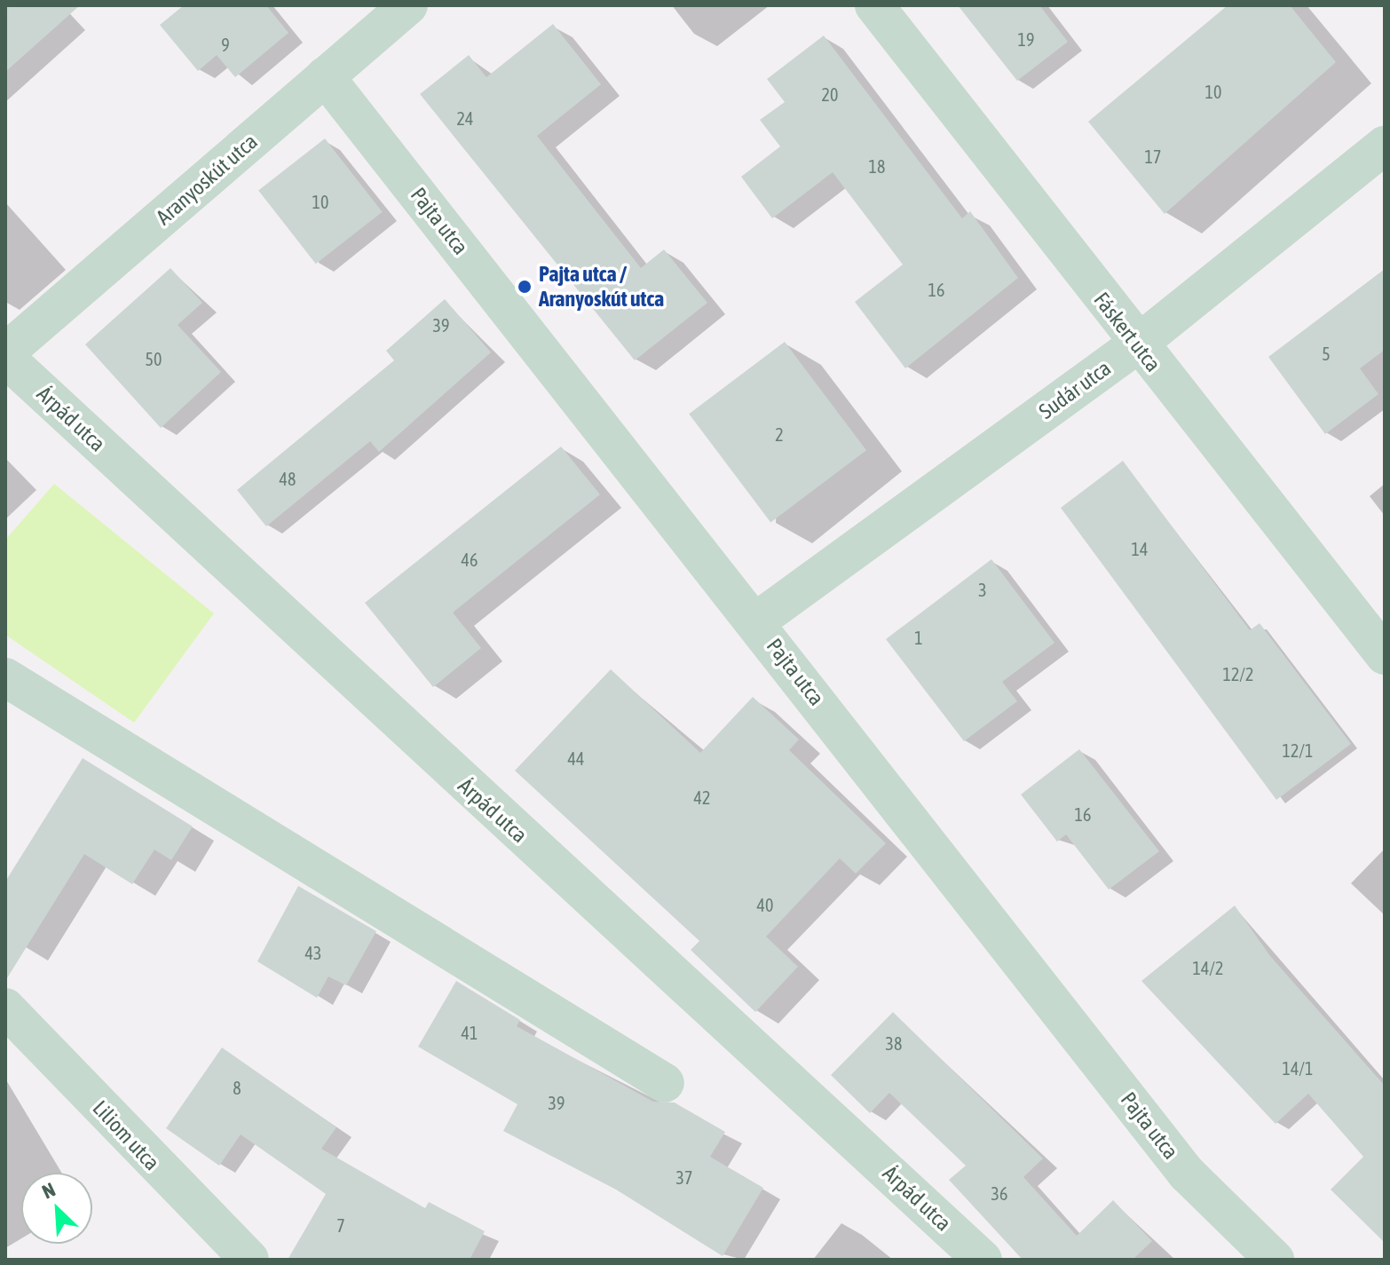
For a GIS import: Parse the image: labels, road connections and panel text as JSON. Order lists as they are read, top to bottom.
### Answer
{
  "streets": {
    "street": [
      "Aranyoskút utca",
      "Pajta utca",
      "Fáskert utca",
      "Sudár utca",
      "Árpád utca",
      "Liliom utca"
    ]
  },
  "crossings": [
    ["Aranyoskút utca", "Pajta utca"],
    ["Aranyoskút utca", "Árpád utca"],
    ["Pajta utca", "Sudár utca"],
    ["Fáskert utca", "Sudár utca"]
  ],
  "places": ["Pajta utca / Aranyoskút utca"],
  "house_numbers": [
    "19",
    "9",
    "10",
    "20",
    "24",
    "17",
    "18",
    "10",
    "16",
    "39",
    "5",
    "50",
    "2",
    "48",
    "14",
    "46",
    "3",
    "1",
    "12/2",
    "12/1",
    "44",
    "42",
    "16",
    "40",
    "43",
    "14/2",
    "41",
    "38",
    "14/1",
    "8",
    "39",
    "37",
    "36",
    "7"
  ],
  "north": "top left"
}
